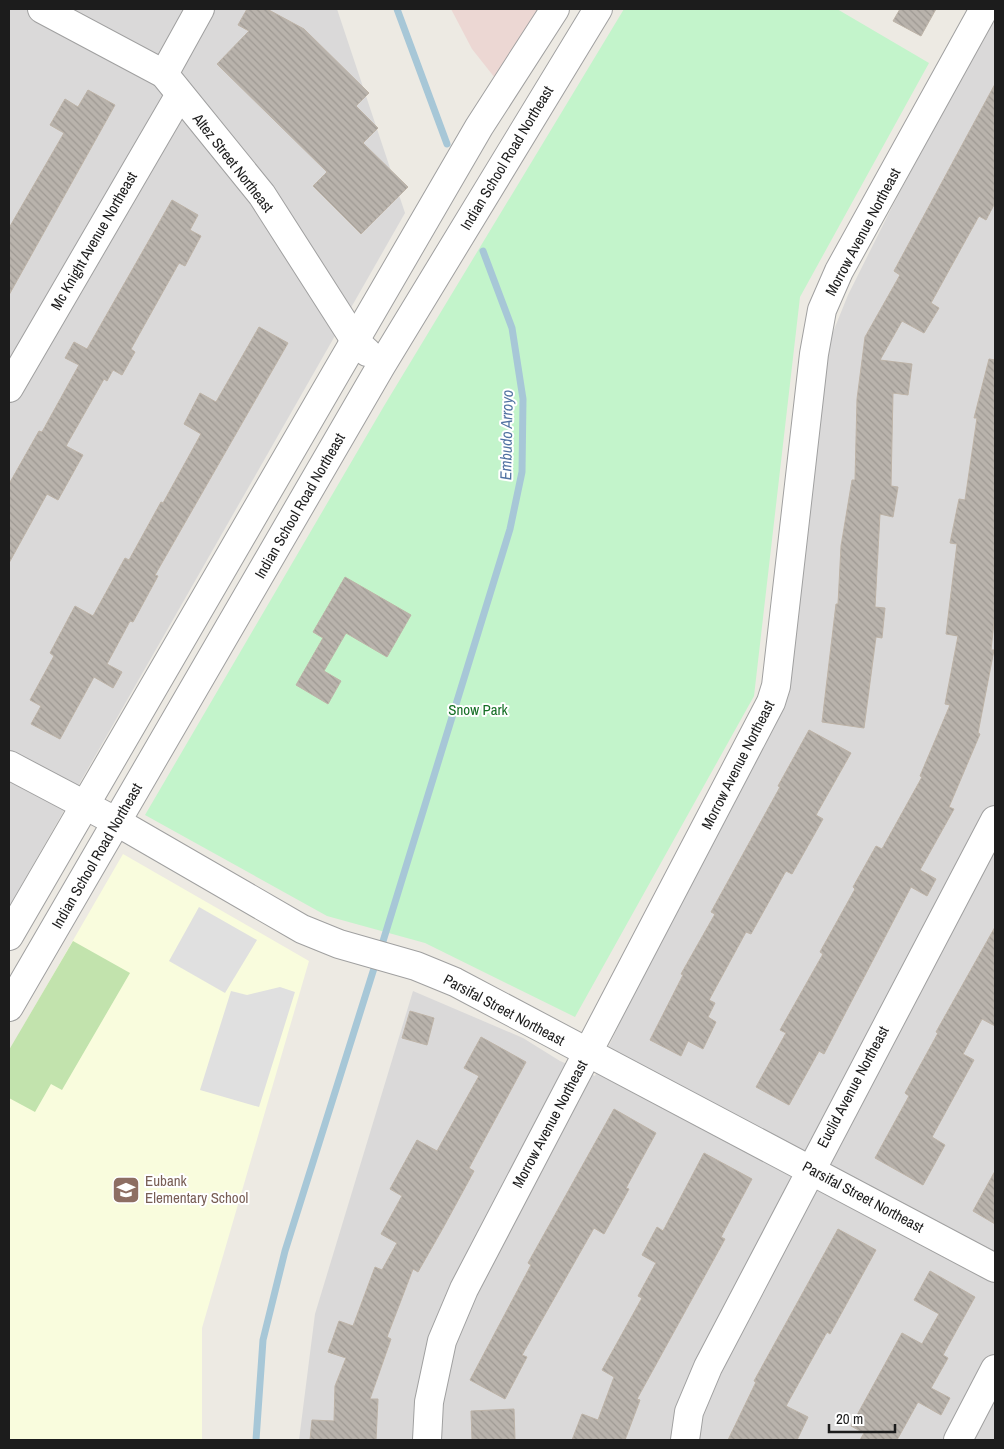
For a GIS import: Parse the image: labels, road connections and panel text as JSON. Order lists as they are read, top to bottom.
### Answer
{
  "streets": {
    "street": [
      "Indian School Road Northeast",
      "Altez Street Northeast",
      "Morrow Avenue Northeast",
      "Mc Knight Avenue Northeast",
      "Parsifal Street Northeast",
      "Euclid Avenue Northeast"
    ]
  },
  "crossings": [
    ["Indian School Road Northeast", "Altez Street Northeast"],
    ["Indian School Road Northeast", "Parsifal Street Northeast"],
    ["Altez Street Northeast", "Mc Knight Avenue Northeast"],
    ["Morrow Avenue Northeast", "Parsifal Street Northeast"],
    ["Parsifal Street Northeast", "Euclid Avenue Northeast"]
  ],
  "water": ["Embudo Arroyo"],
  "parks": ["Snow Park"],
  "places": {
    "school or university": ["Eubank Elementary School"]
  },
  "scale_bar": "20 m"
}
